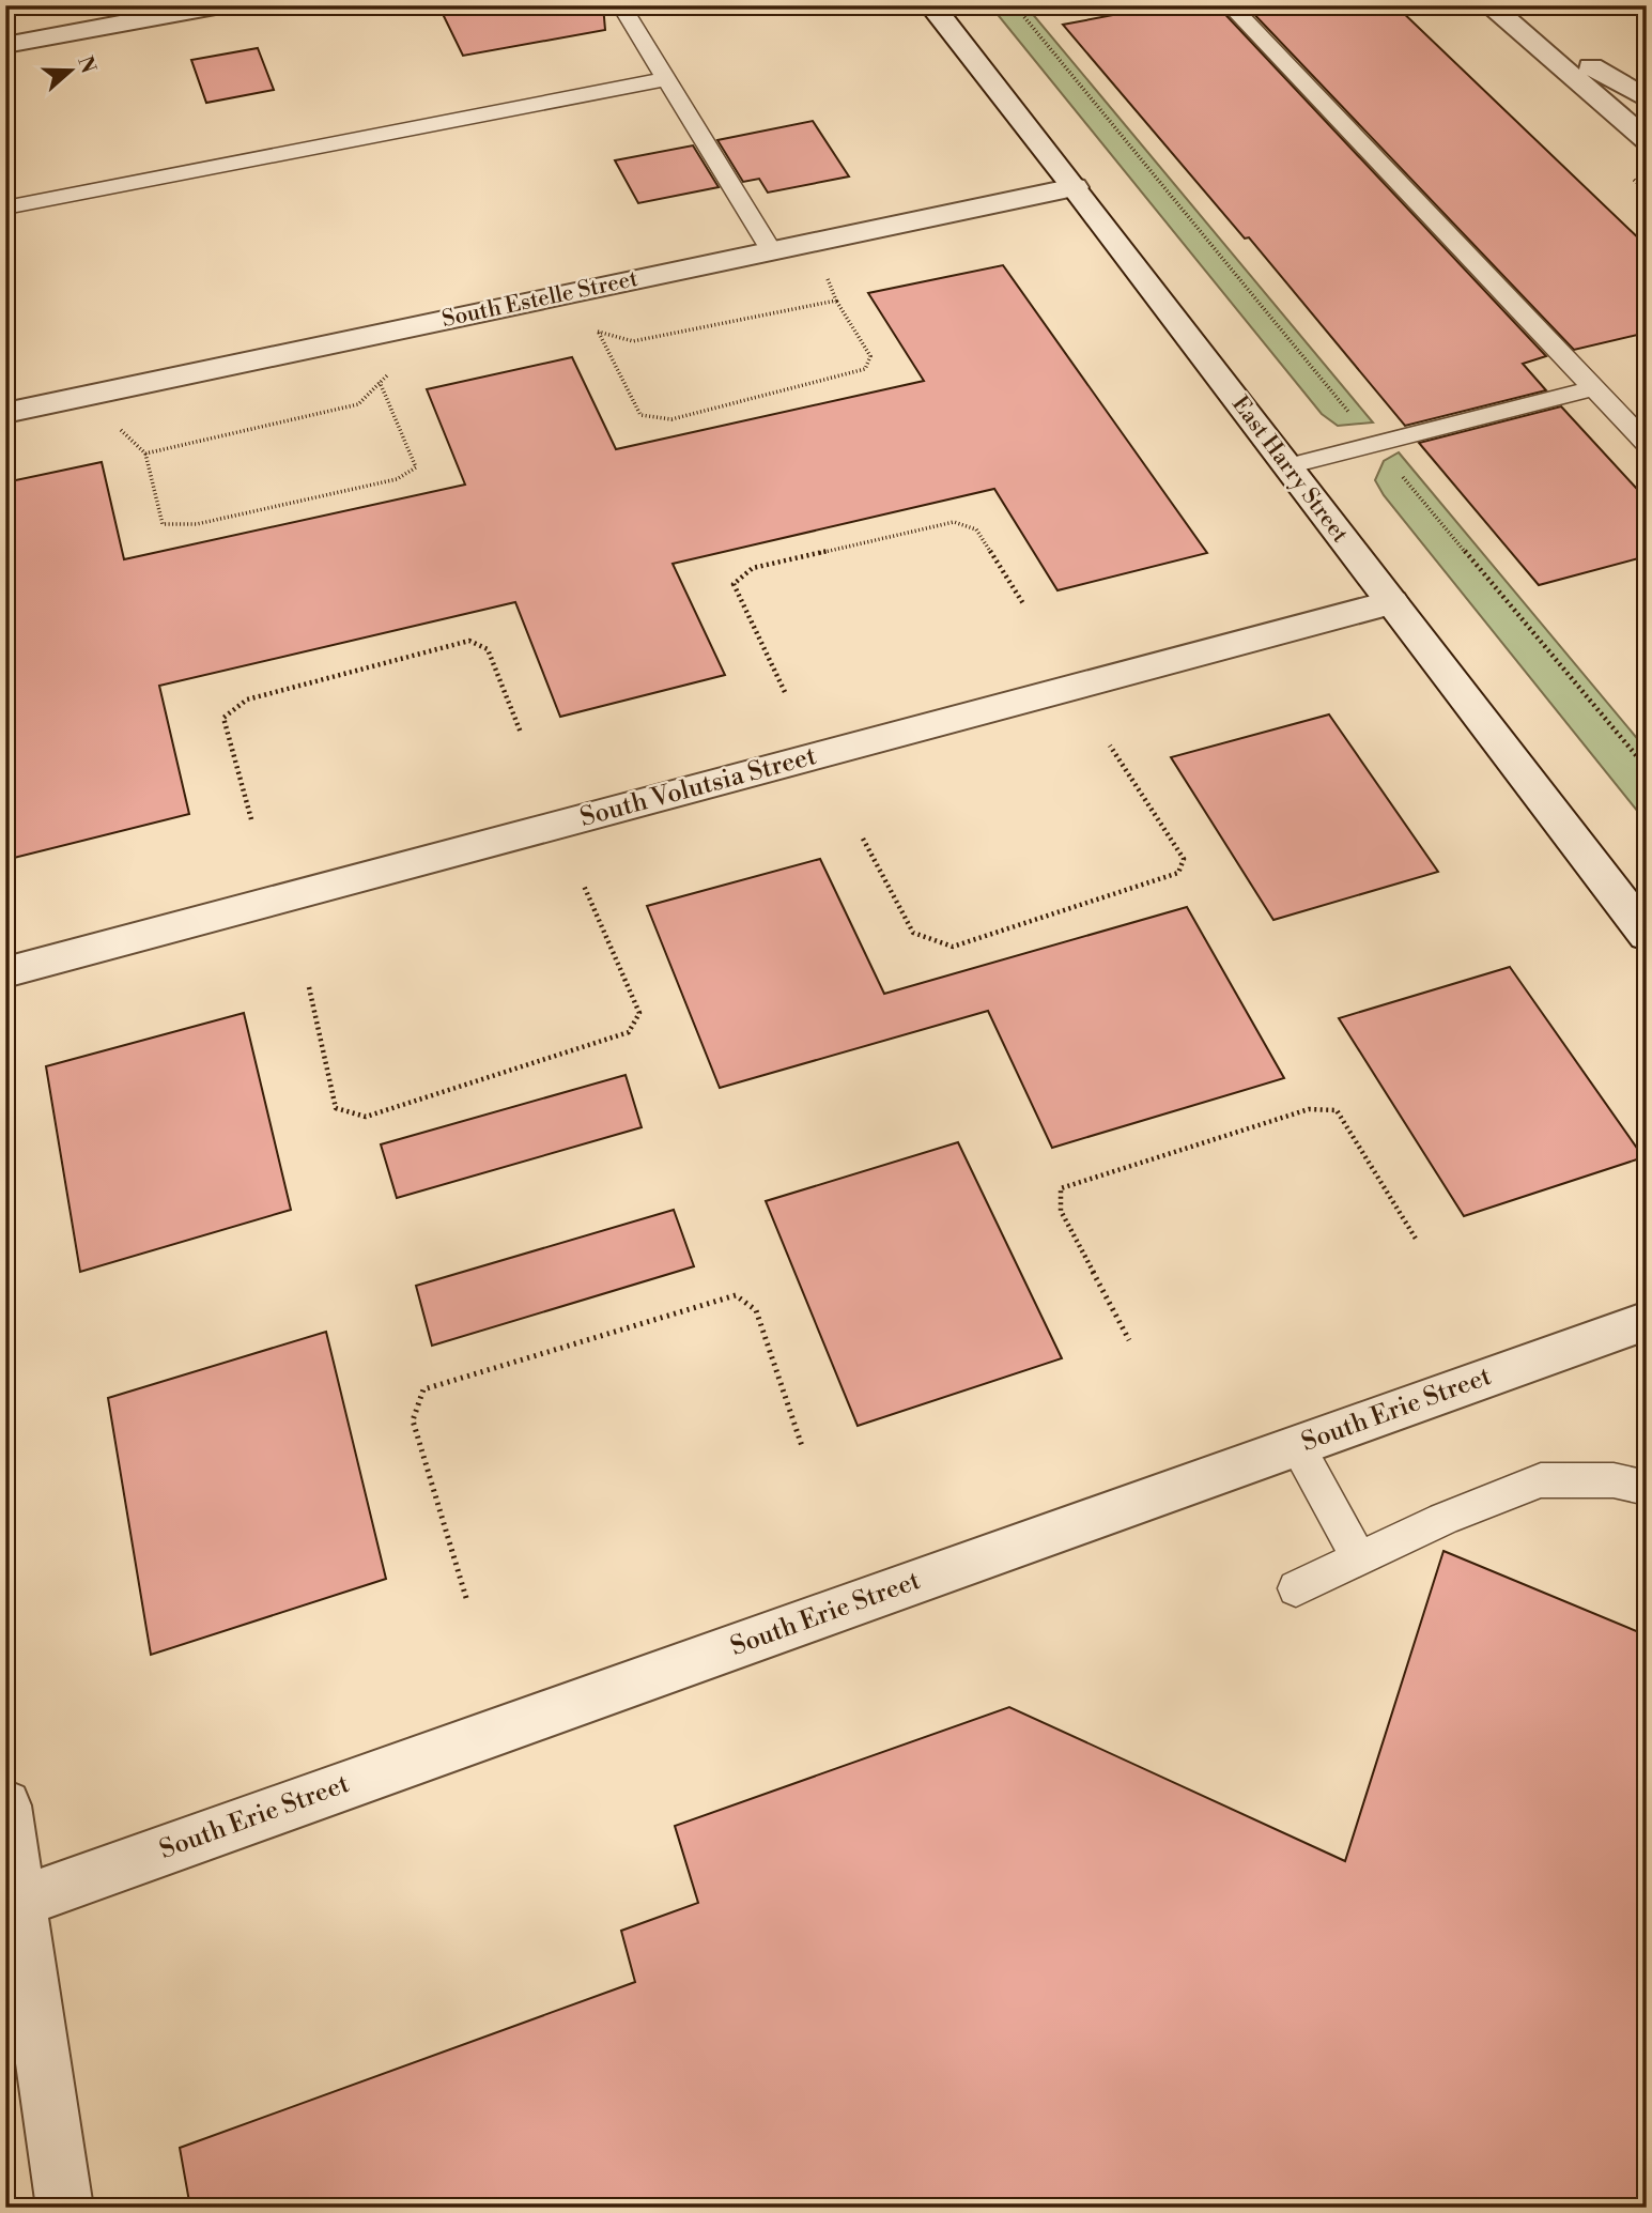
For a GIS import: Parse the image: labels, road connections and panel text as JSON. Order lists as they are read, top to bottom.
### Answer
{
  "streets": {
    "street": [
      "South Estelle Street",
      "East Harry Street",
      "South Volutsia Street",
      "South Erie Street"
    ]
  },
  "crossings": [
    ["South Estelle Street", "East Harry Street"],
    ["East Harry Street", "South Volutsia Street"]
  ],
  "north": "right"
}
